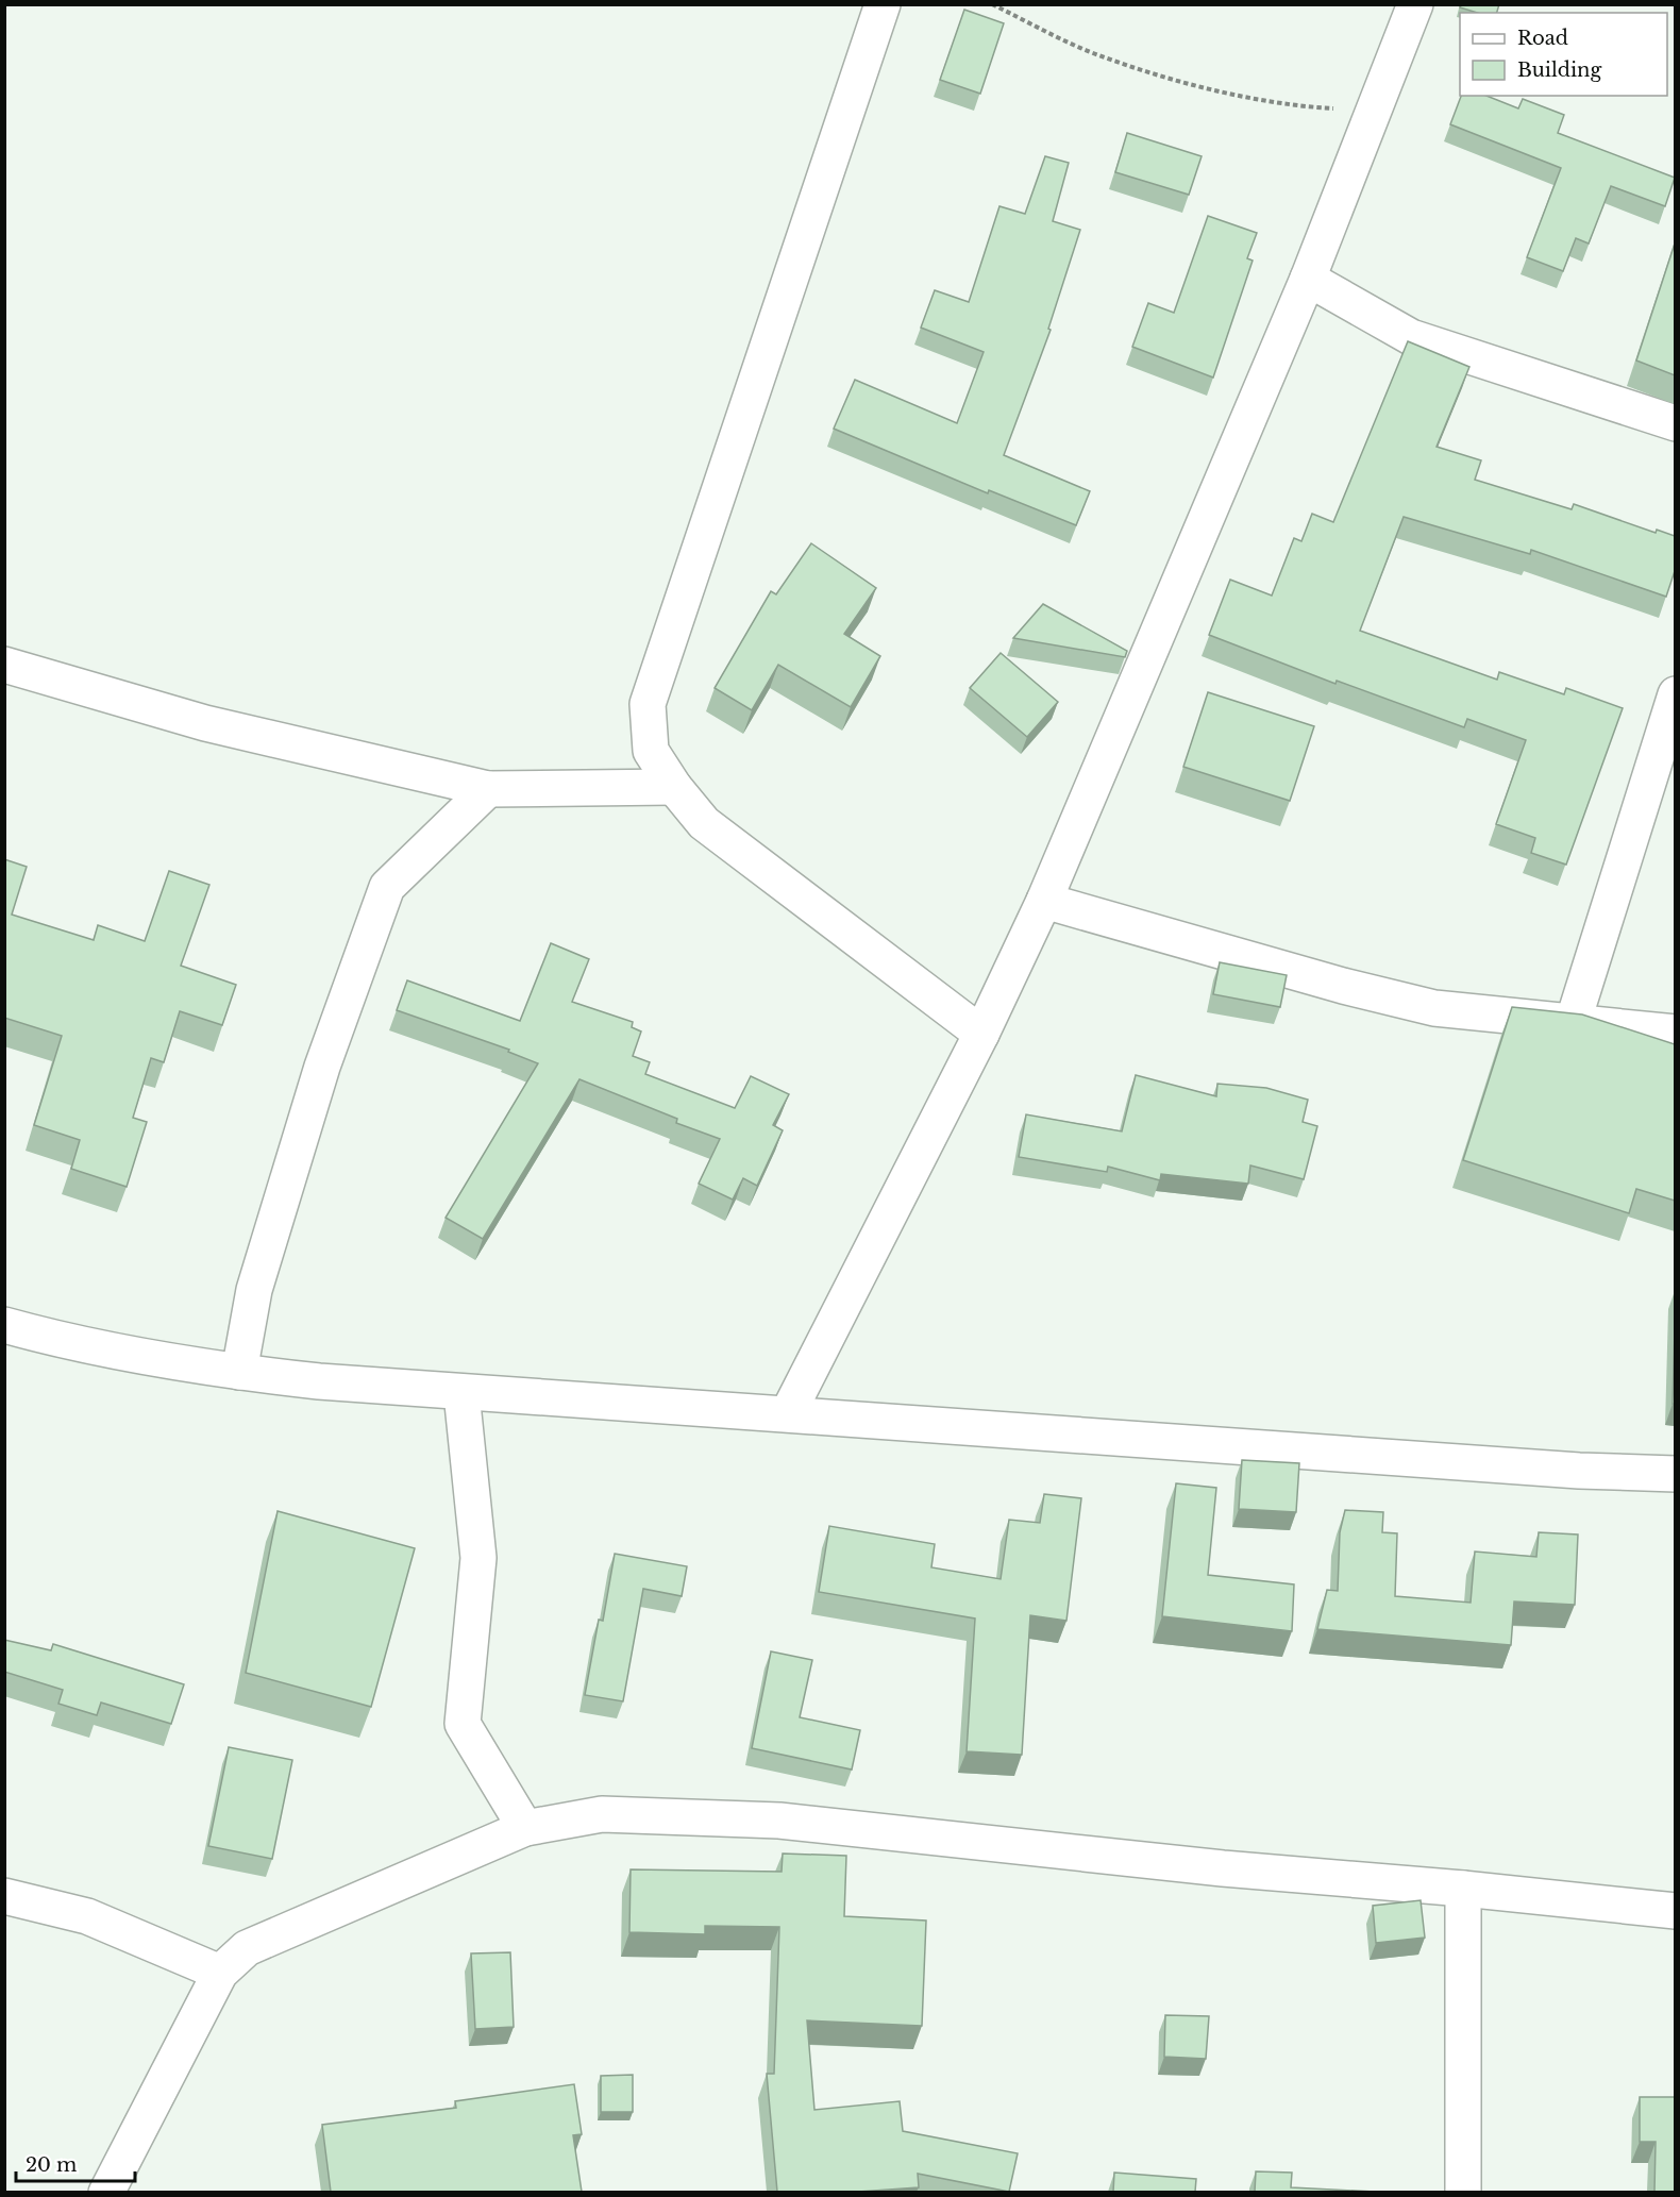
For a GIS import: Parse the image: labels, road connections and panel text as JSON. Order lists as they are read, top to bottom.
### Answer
{
  "legend": ["Road", "Building"],
  "scale_bar": "20 m"
}
